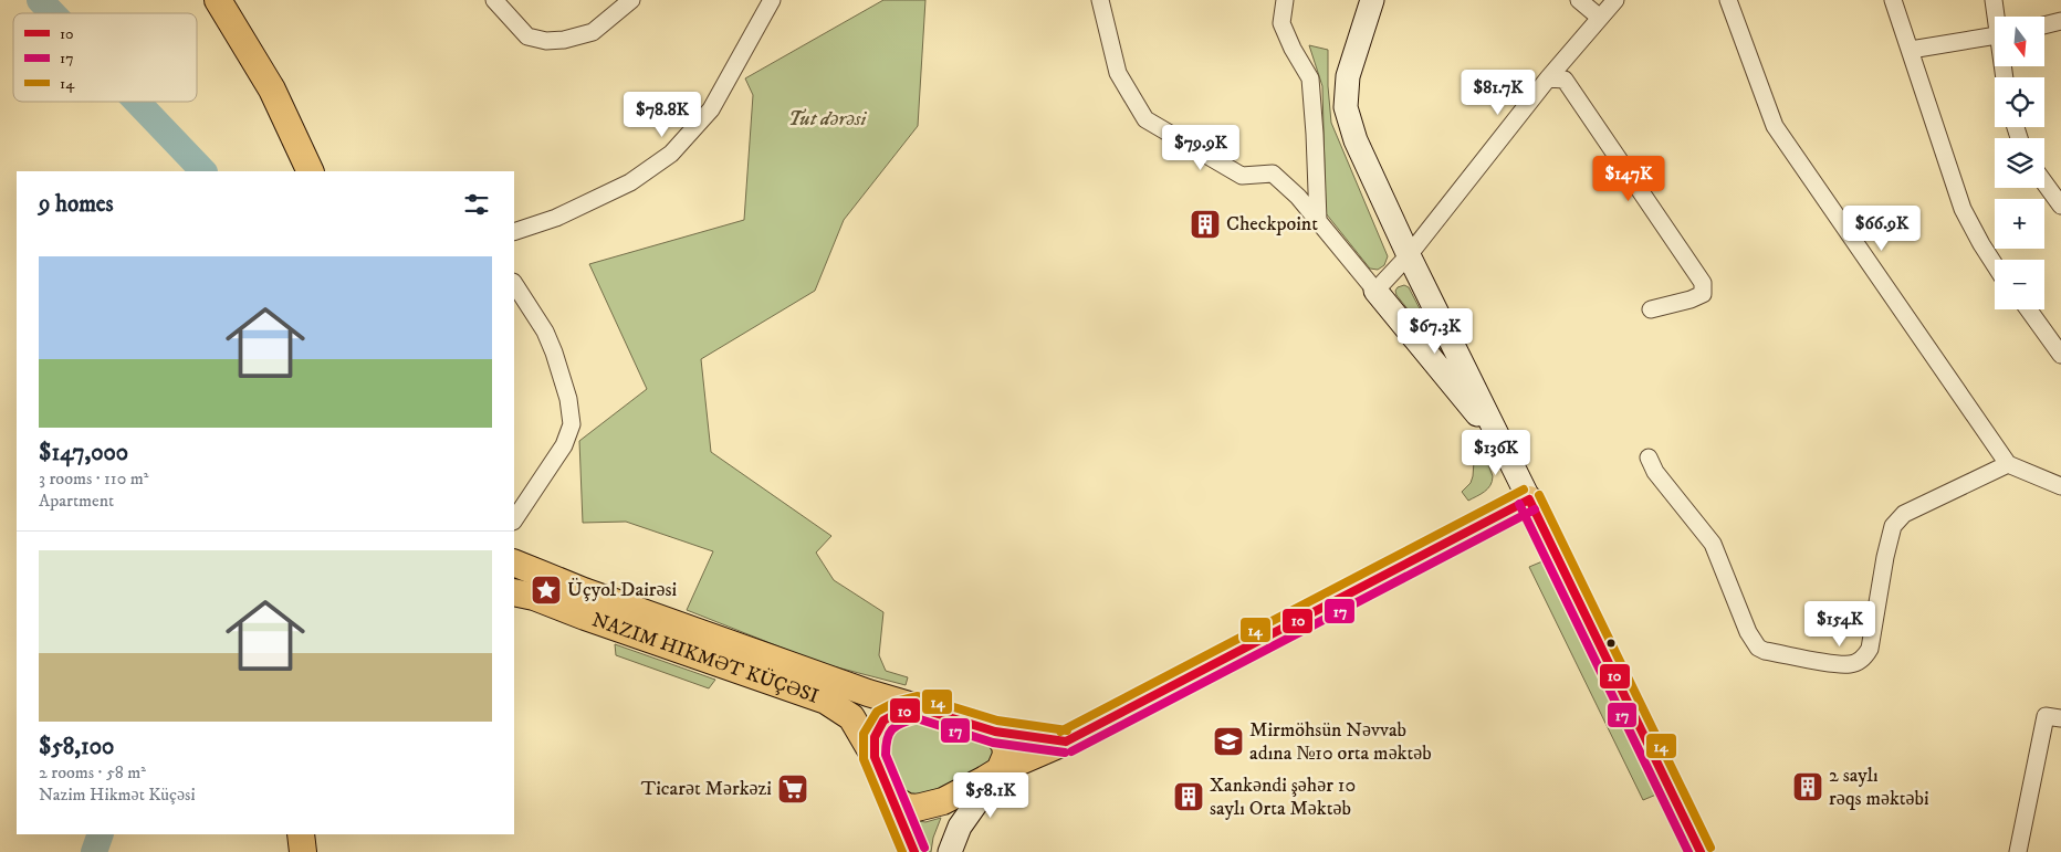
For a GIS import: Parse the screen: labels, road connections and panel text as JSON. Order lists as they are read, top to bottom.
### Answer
{
  "streets": {
    "main road": ["NAZIM HIKMƏT KÜÇƏSI"]
  },
  "parks": ["Tut dərəsi"],
  "places": {
    "building": ["Checkpoint", "2 saylı rəqs məktəbi", "Xankəndi şəhər 10 saylı Orta Məktəb"],
    "place": ["Üçyol Dairəsi"],
    "school or university": ["Mirmöhsün Nəvvab adına №10 orta məktəb"],
    "supermarket": ["Ticarət Mərkəzi"]
  },
  "lines": ["transit line 14", "transit line 10", "transit line 17"],
  "legend": ["10", "17", "14"],
  "north": "bottom",
  "page": {
    "map_buttons": ["+", "−"],
    "price": [
      "$81.7K",
      "$78.8K",
      "$79.9K",
      "$147K",
      "$66.9K",
      "$67.3K",
      "$136K",
      "$154K",
      "$58.1K"
    ],
    "heading": "9 homes",
    "list": [
      {
        "name": "$147,000",
        "note": "3 rooms · 110 m² · Apartment"
      },
      {
        "name": "$58,100",
        "note": "2 rooms · 58 m² · Nazim Hikmət Küçəsi"
      }
    ]
  }
}
